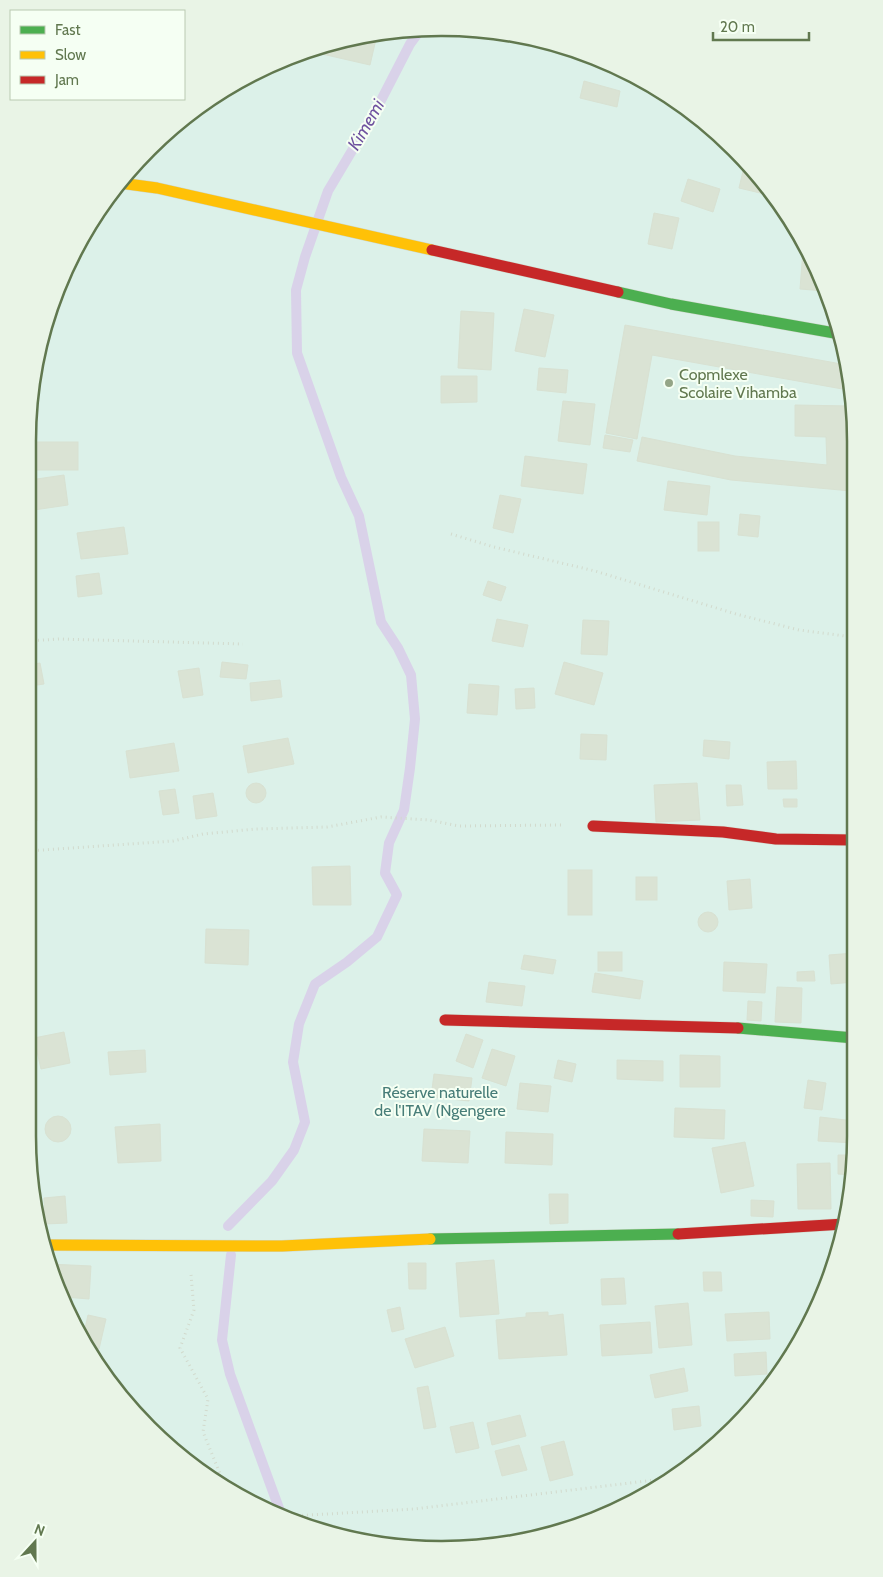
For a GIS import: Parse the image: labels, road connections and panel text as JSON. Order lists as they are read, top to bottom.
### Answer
{
  "water": ["Kimemi"],
  "parks": ["Réserve naturelle de l'ITAV (Ngengere"],
  "places": ["Copmlexe Scolaire Vihamba"],
  "legend": ["Fast", "Slow", "Jam"],
  "scale_bar": "20 m",
  "north": "top"
}
